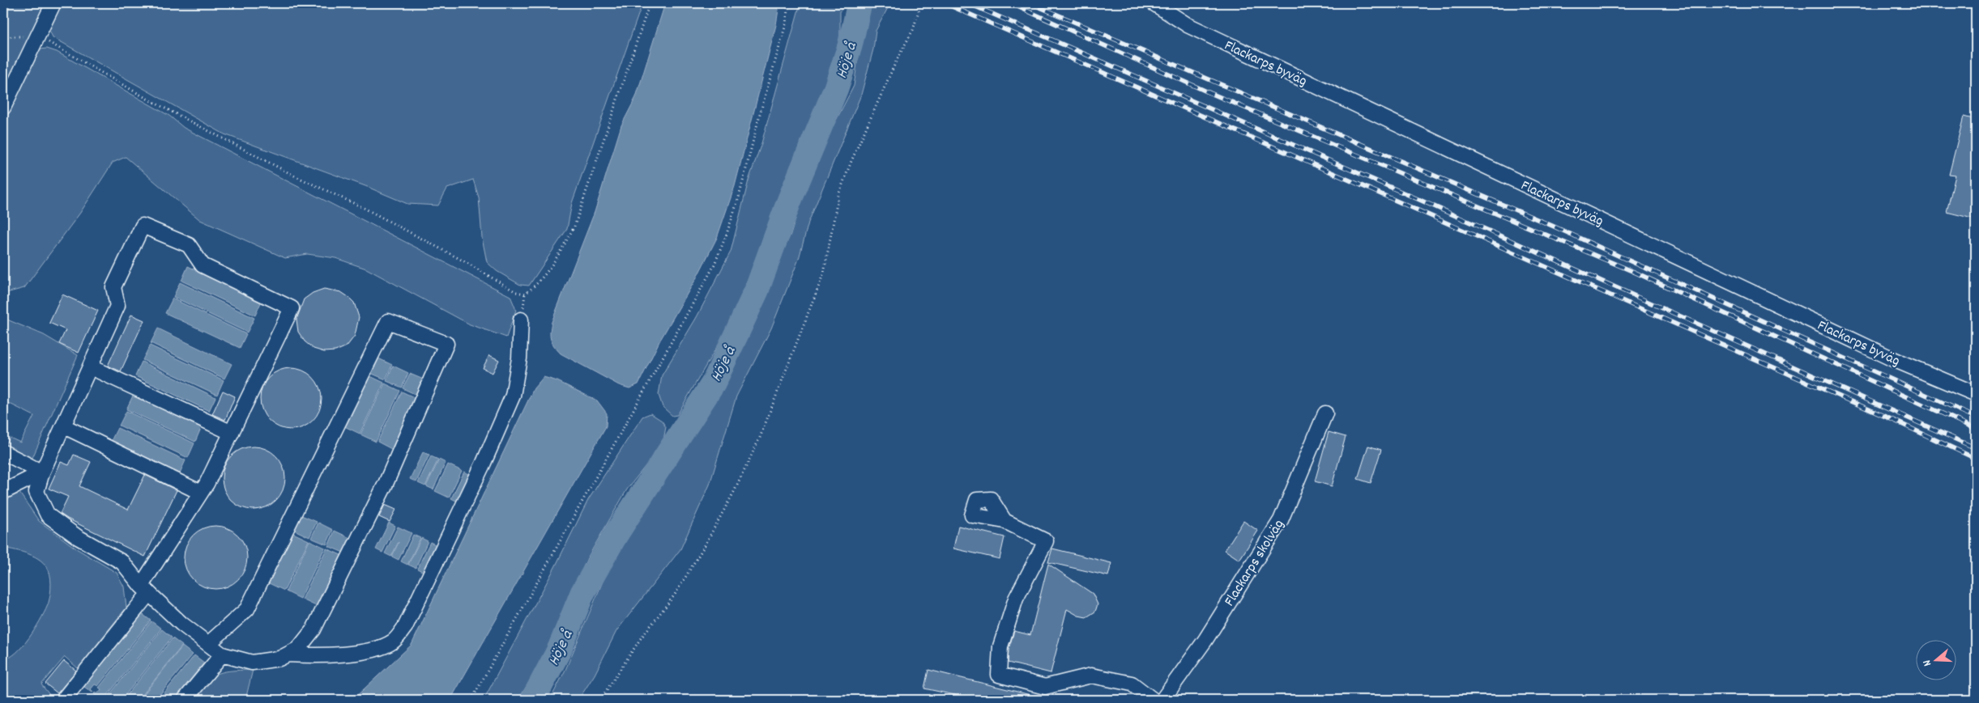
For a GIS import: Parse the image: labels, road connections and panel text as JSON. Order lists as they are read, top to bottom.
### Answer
{
  "streets": {
    "street": ["Flackarps byväg", "Flackarps skolväg"]
  },
  "water": ["Höje å"],
  "north": "left"
}
